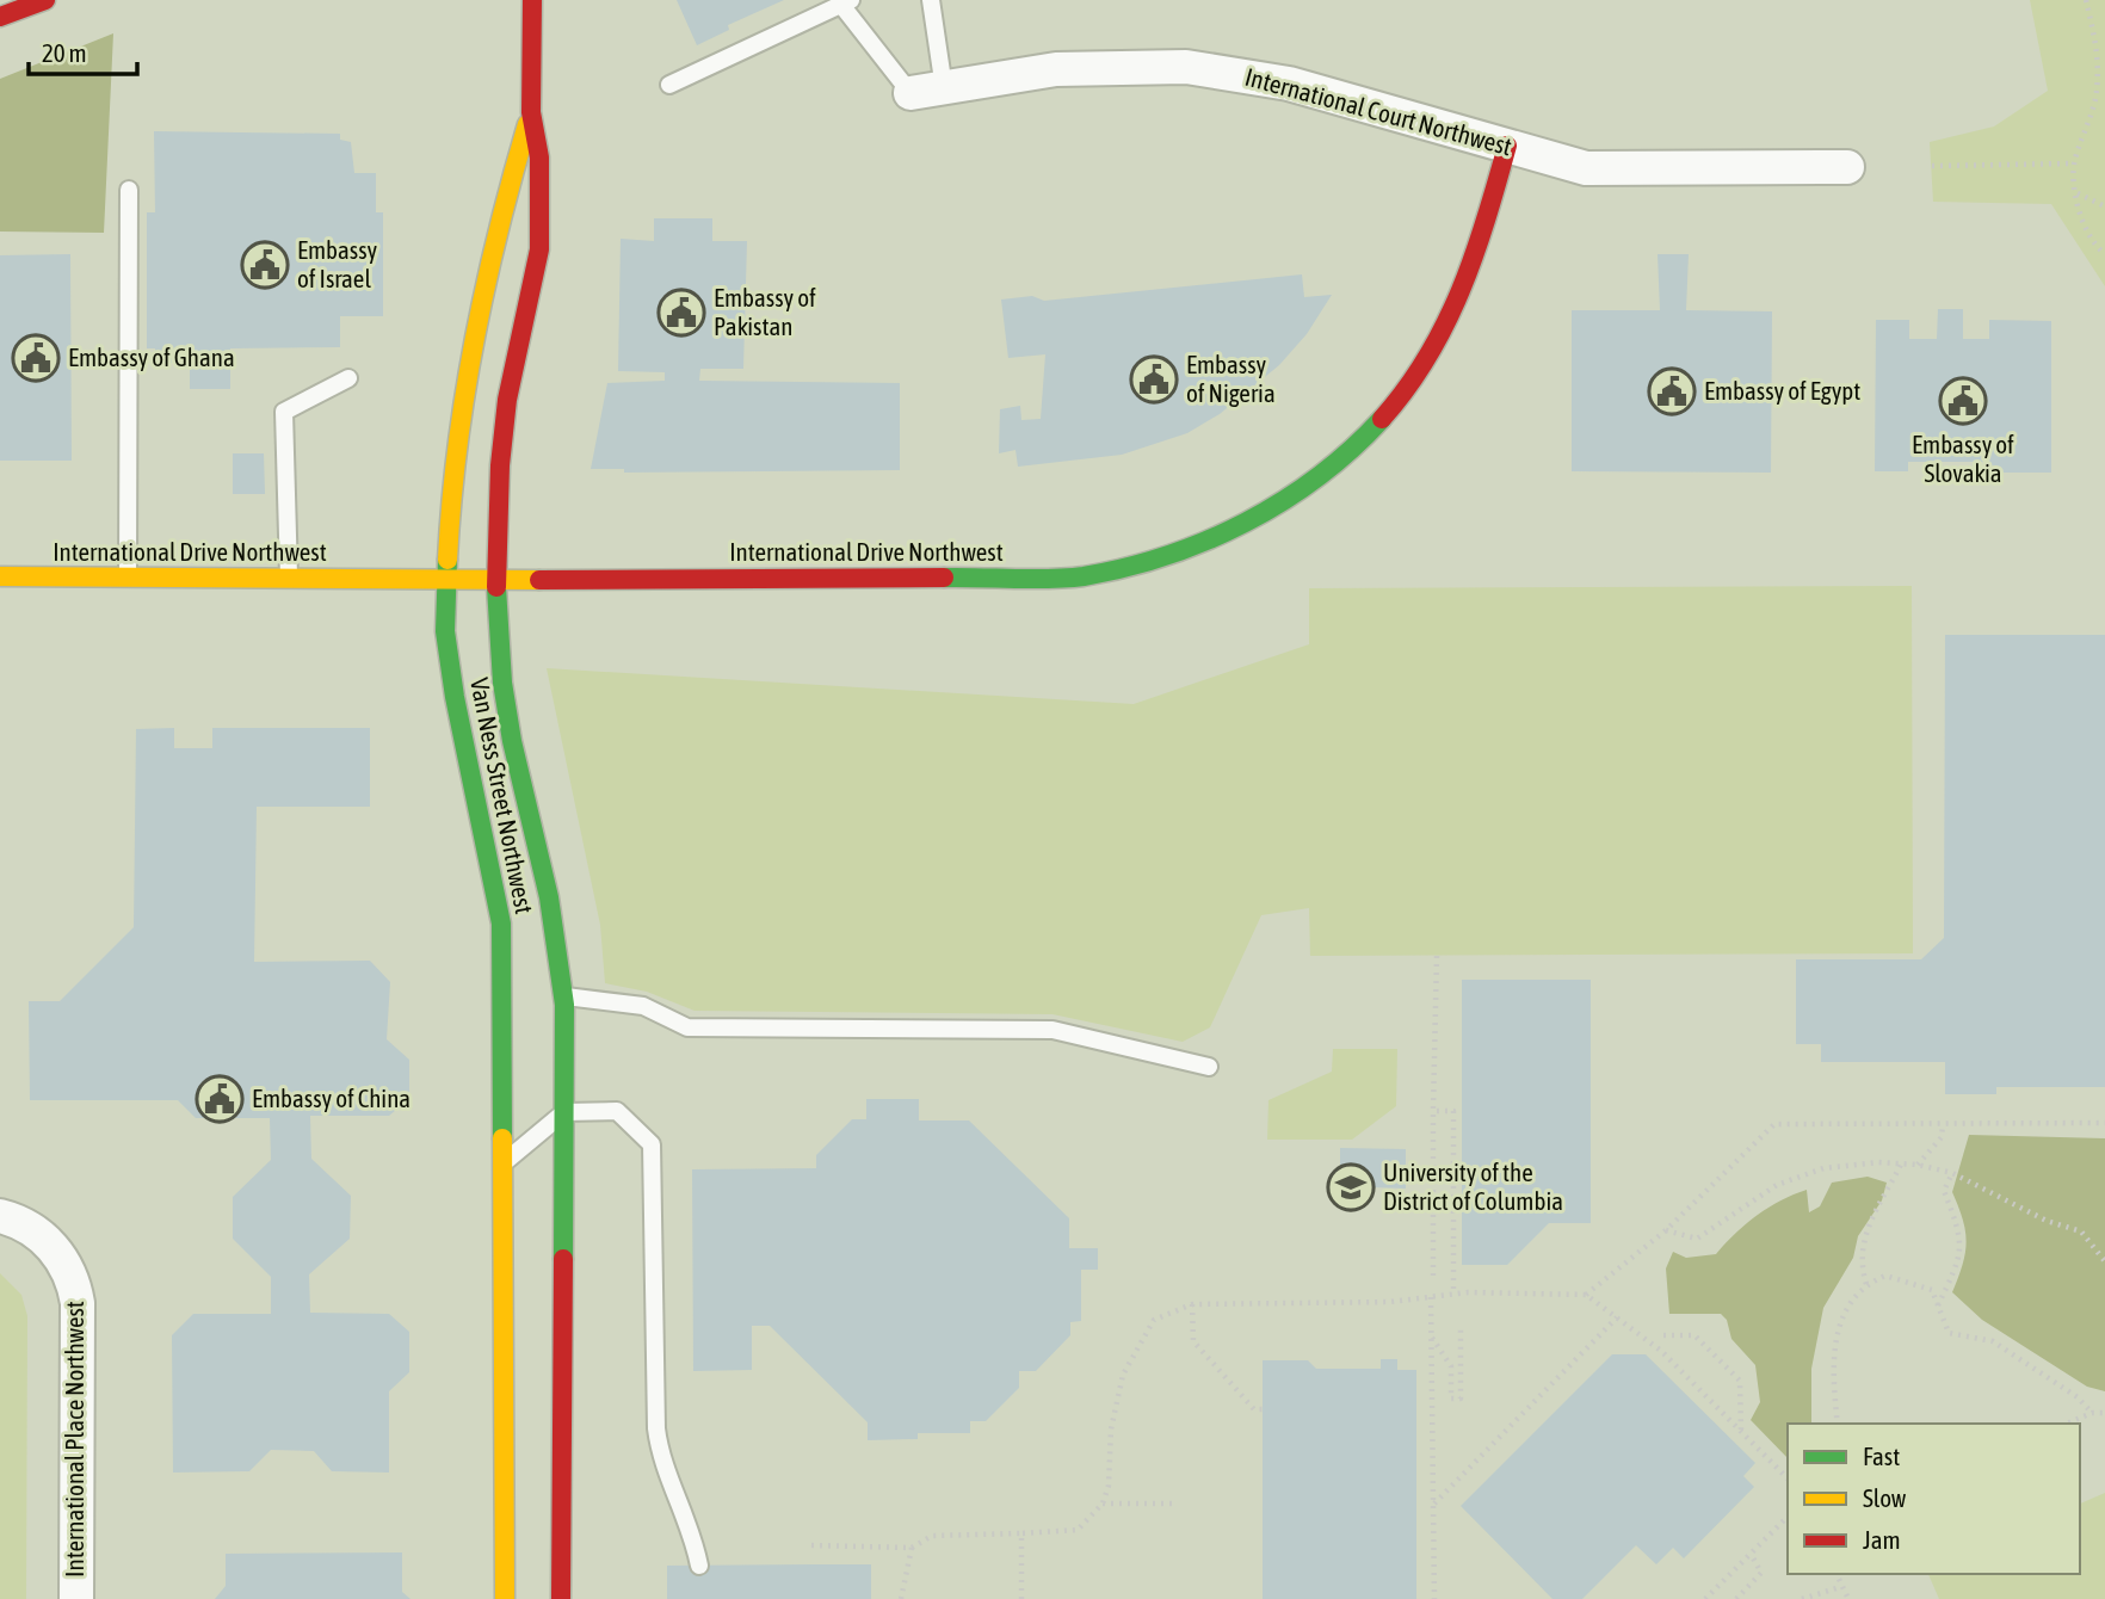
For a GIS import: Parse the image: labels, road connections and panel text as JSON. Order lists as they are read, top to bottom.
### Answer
{
  "streets": {
    "main road": ["International Drive Northwest", "Van Ness Street Northwest"],
    "street": ["International Court Northwest", "International Place Northwest"]
  },
  "crossings": [
    ["International Court Northwest", "International Drive Northwest"],
    ["International Drive Northwest", "Van Ness Street Northwest"]
  ],
  "places": {
    "public building": [
      "Embassy of Israel",
      "Embassy of Pakistan",
      "Embassy of Ghana",
      "Embassy of Nigeria",
      "Embassy of Egypt",
      "Embassy of Slovakia",
      "Embassy of China"
    ],
    "school or university": ["University of the District of Columbia"]
  },
  "legend": ["Fast", "Slow", "Jam"],
  "scale_bar": "20 m"
}
